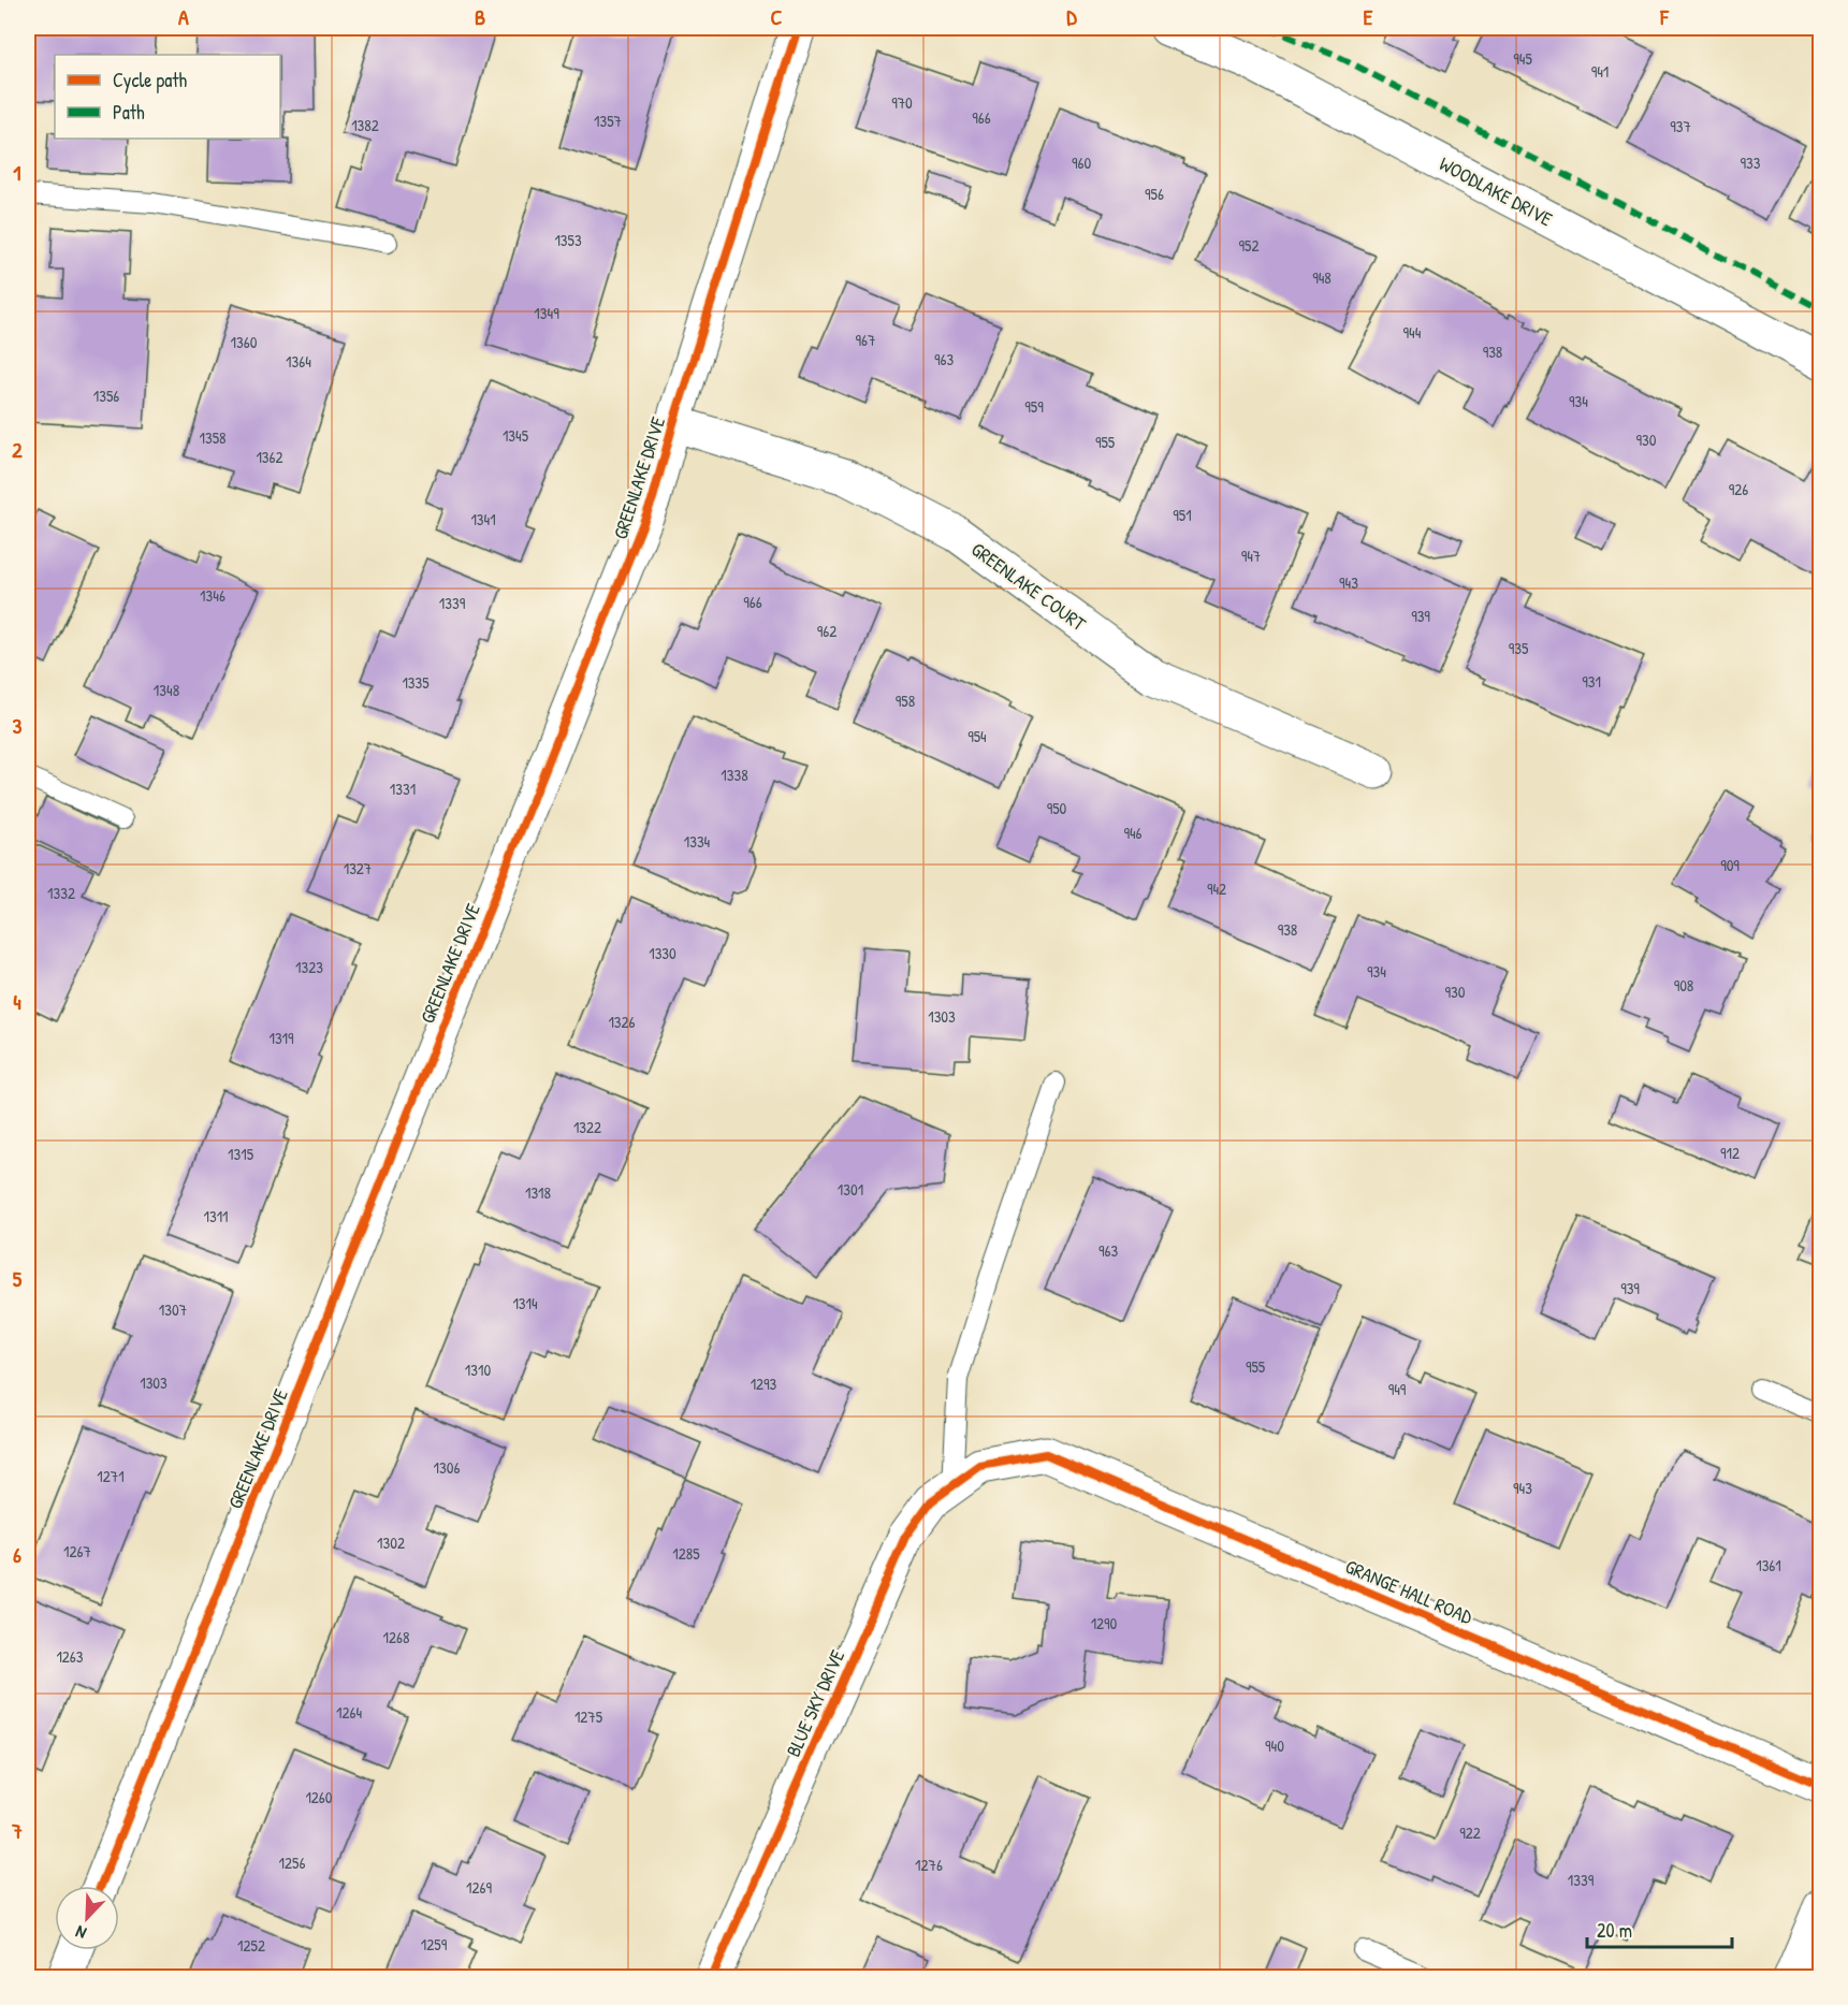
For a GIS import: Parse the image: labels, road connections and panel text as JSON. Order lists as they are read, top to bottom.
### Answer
{
  "streets": {
    "street": [
      "WOODLAKE DRIVE",
      "GREENLAKE DRIVE",
      "GREENLAKE COURT",
      "GRANGE HALL ROAD",
      "BLUE SKY DRIVE"
    ]
  },
  "crossings": [
    ["GREENLAKE DRIVE", "GREENLAKE COURT"],
    ["GRANGE HALL ROAD", "BLUE SKY DRIVE"]
  ],
  "house_numbers": [
    "945",
    "941",
    "970",
    "966",
    "1357",
    "1382",
    "937",
    "960",
    "933",
    "956",
    "1353",
    "952",
    "948",
    "1349",
    "944",
    "967",
    "1360",
    "938",
    "963",
    "1364",
    "1356",
    "934",
    "959",
    "1345",
    "1358",
    "930",
    "955",
    "1362",
    "926",
    "951",
    "1341",
    "947",
    "943",
    "1346",
    "966",
    "1339",
    "939",
    "962",
    "935",
    "931",
    "1335",
    "1348",
    "958",
    "954",
    "1338",
    "1331",
    "950",
    "946",
    "1334",
    "909",
    "1327",
    "942",
    "1332",
    "938",
    "1330",
    "1323",
    "934",
    "908",
    "930",
    "1303",
    "1326",
    "1319",
    "1322",
    "912",
    "1315",
    "1301",
    "1318",
    "1311",
    "963",
    "939",
    "1314",
    "1307",
    "955",
    "1310",
    "1303",
    "1293",
    "949",
    "1306",
    "1271",
    "943",
    "1302",
    "1267",
    "1285",
    "1361",
    "1290",
    "1268",
    "1263",
    "1264",
    "1275",
    "940",
    "1260",
    "922",
    "1256",
    "1276",
    "1339",
    "1269",
    "1259",
    "1252"
  ],
  "legend": ["Cycle path", "Path"],
  "scale_bar": "20 m",
  "north": "bottom left",
  "grid": {
    "columns": [
      "A",
      "B",
      "C",
      "D",
      "E",
      "F"
    ],
    "rows": [
      "1",
      "2",
      "3",
      "4",
      "5",
      "6",
      "7"
    ]
  }
}
